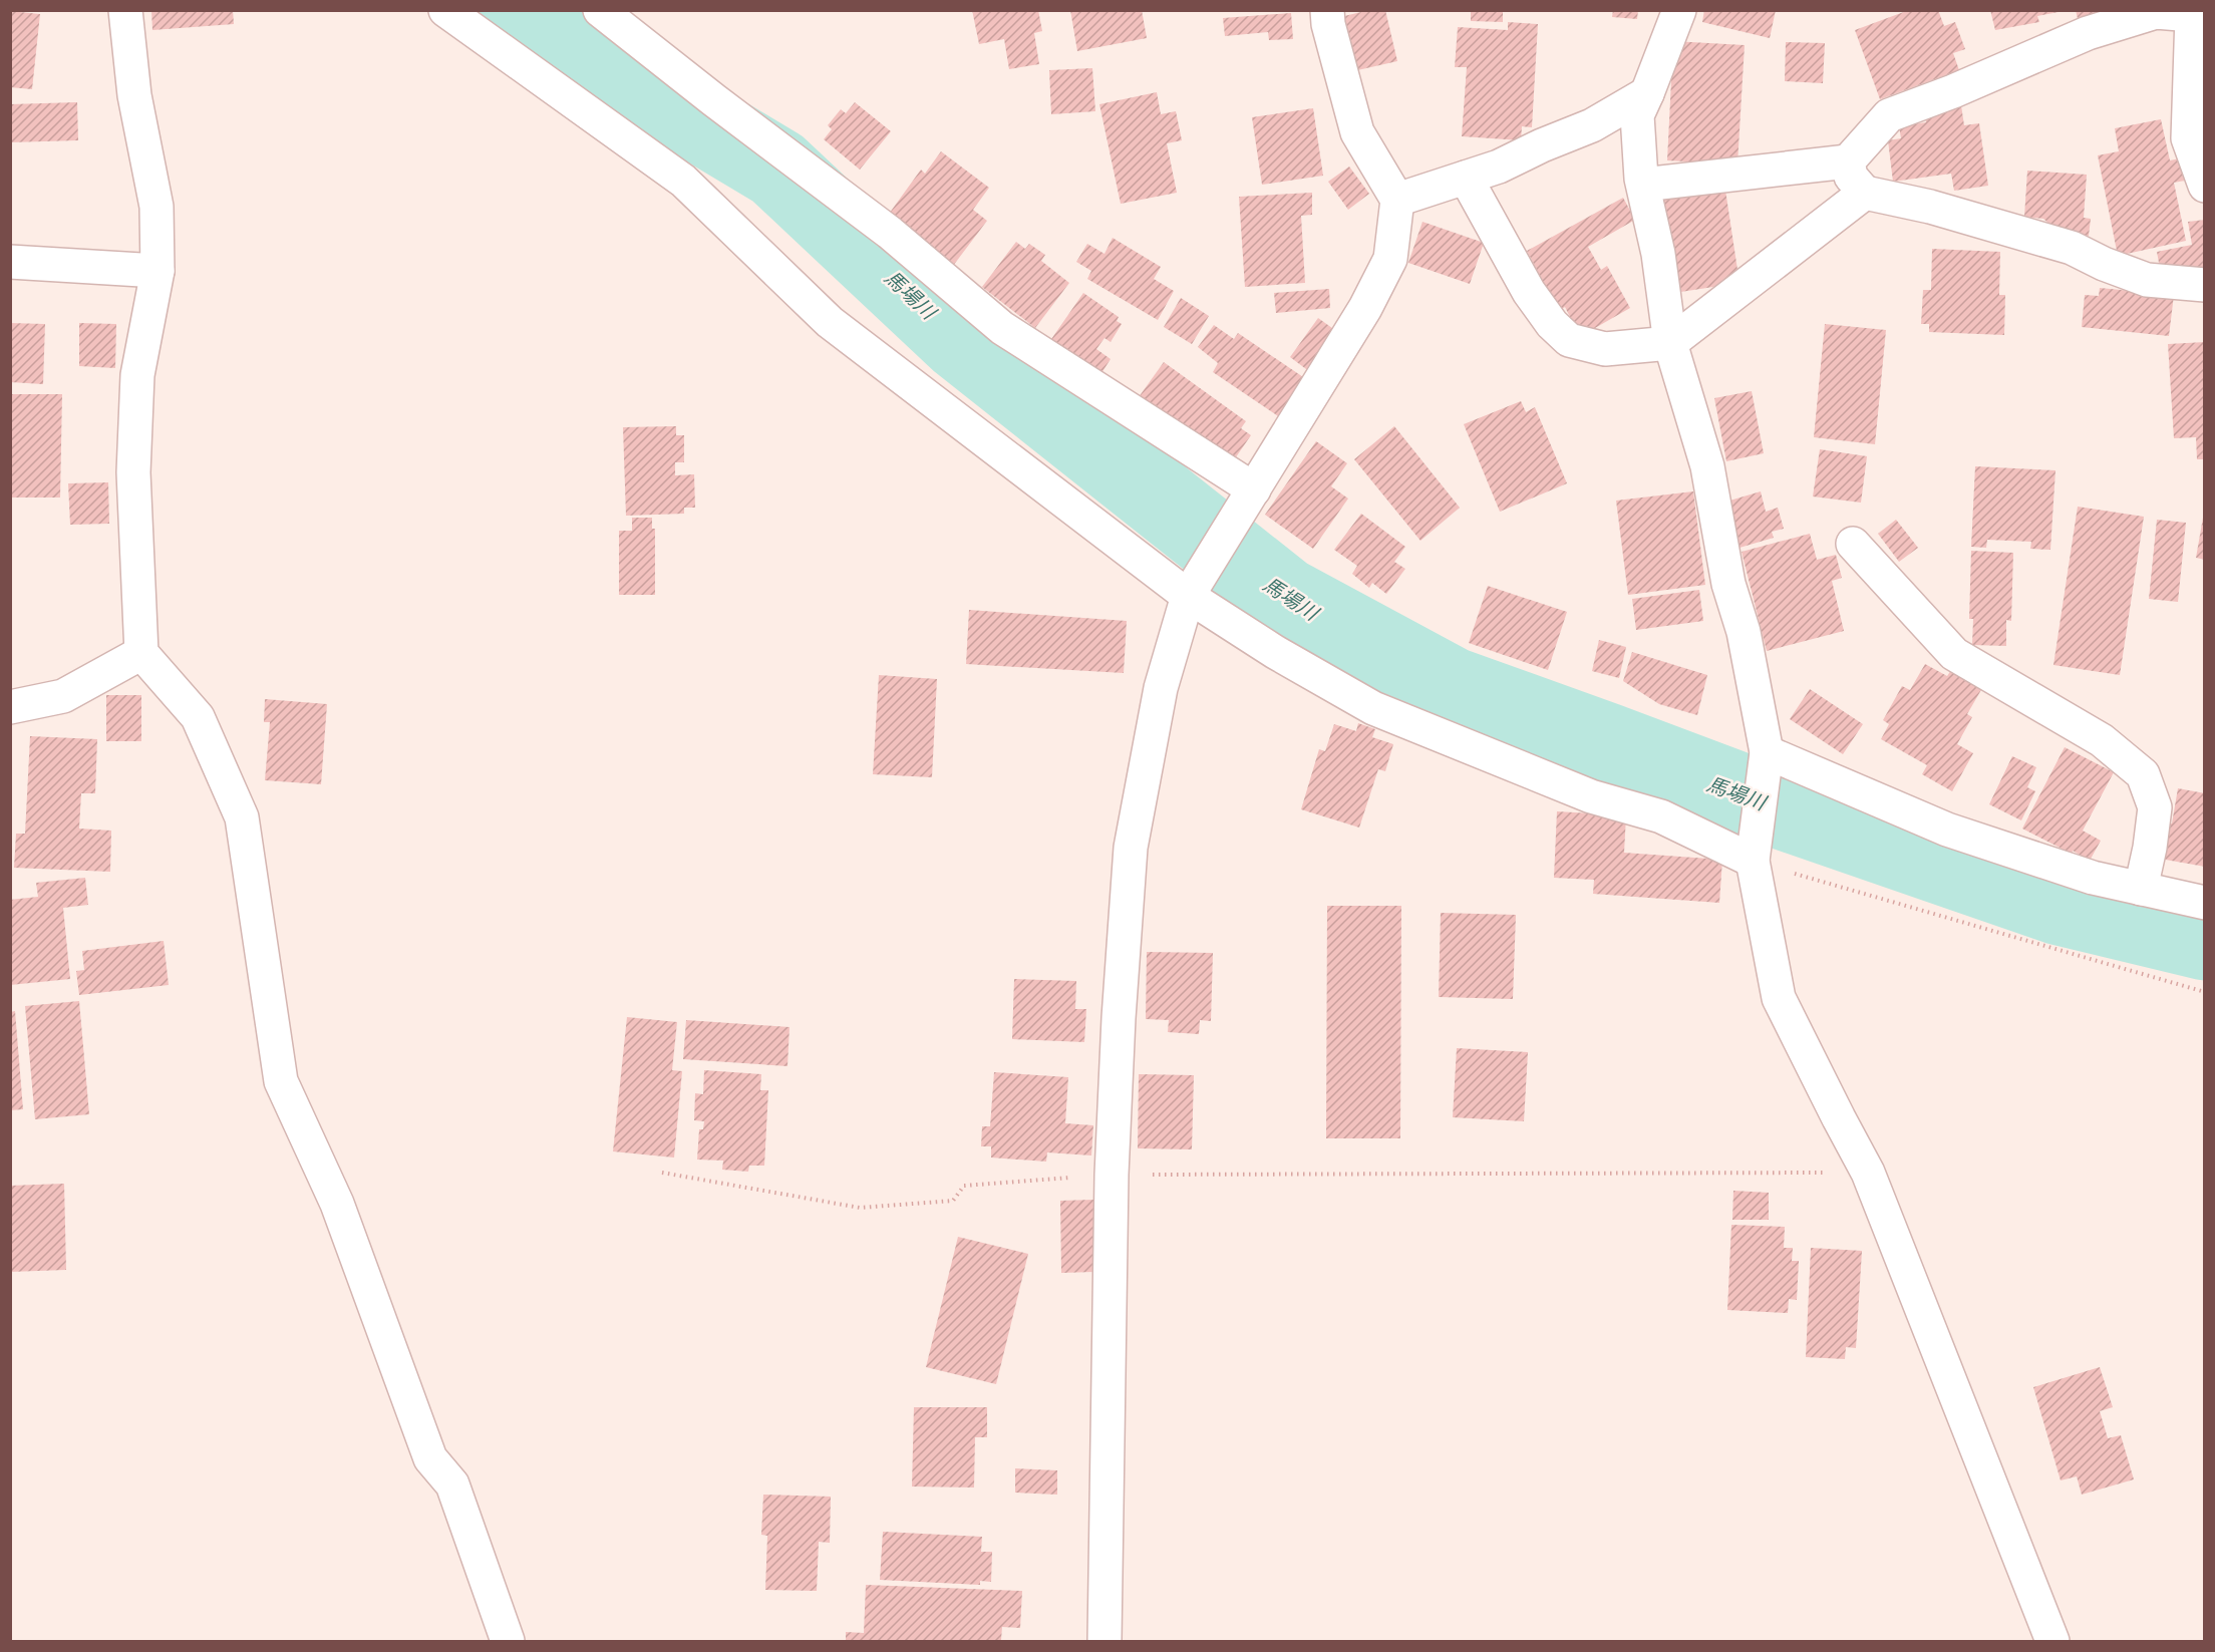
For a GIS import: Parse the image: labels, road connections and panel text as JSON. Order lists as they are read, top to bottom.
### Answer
{
  "water": ["馬場川"]
}
